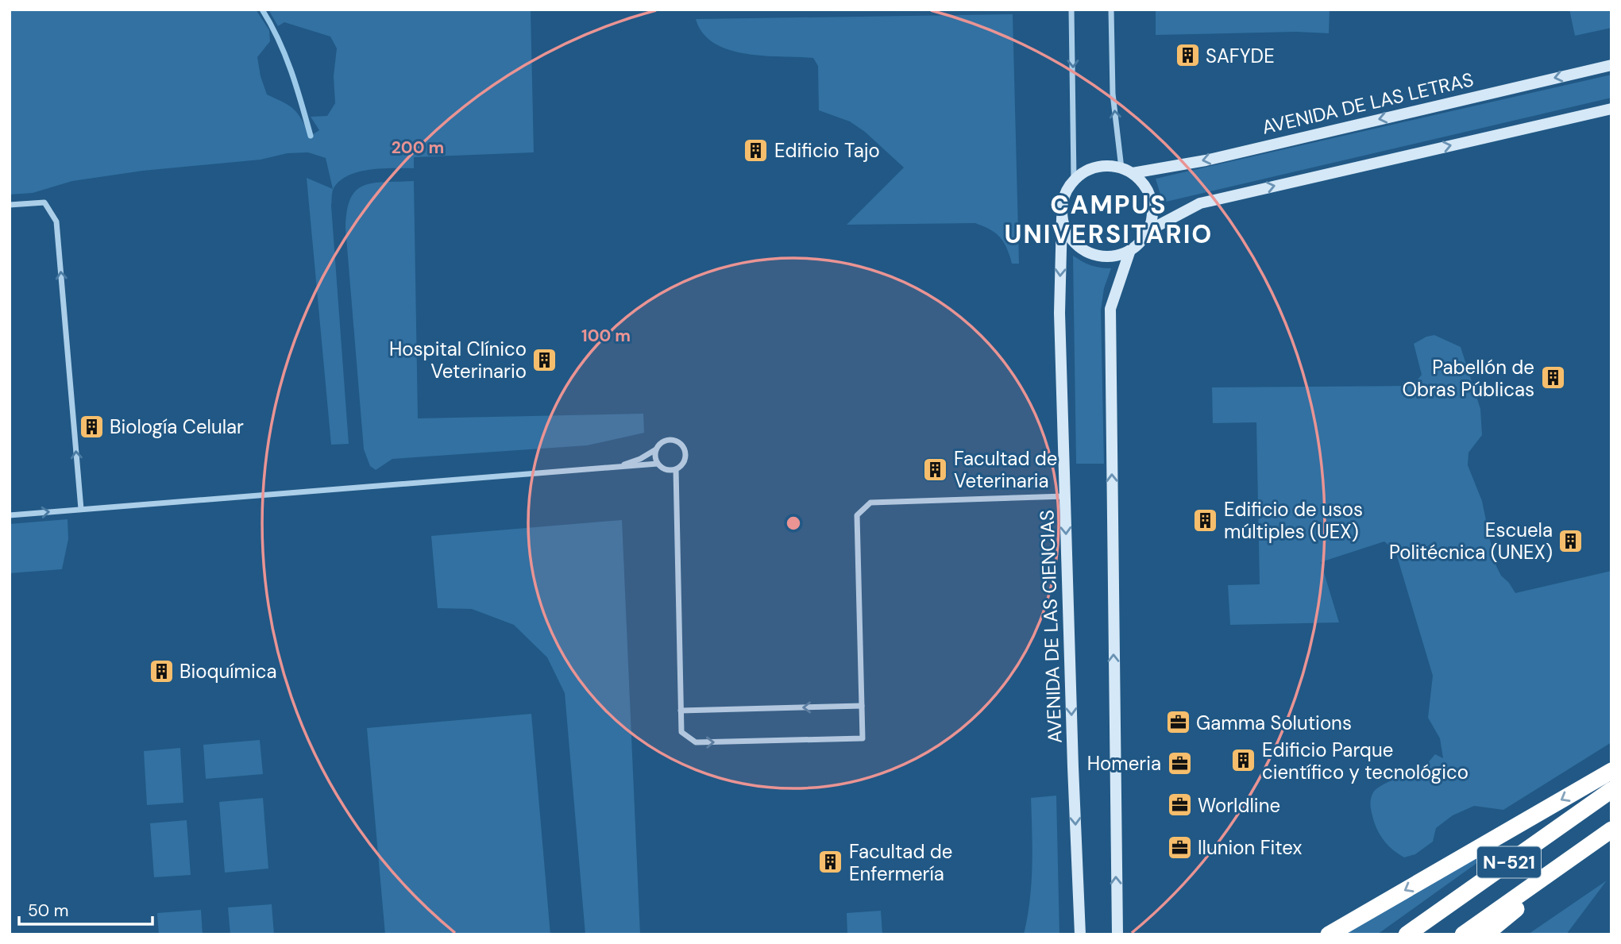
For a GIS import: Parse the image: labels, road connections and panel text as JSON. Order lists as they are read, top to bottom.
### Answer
{
  "streets": {
    "highway": ["N-521"],
    "main road": ["AVENIDA DE LAS LETRAS", "AVENIDA DE LAS CIENCIAS"]
  },
  "crossings": [
    ["AVENIDA DE LAS LETRAS", "AVENIDA DE LAS CIENCIAS"]
  ],
  "districts": ["CAMPUS UNIVERSITARIO"],
  "places": {
    "building": [
      "SAFYDE",
      "Edificio Tajo",
      "Hospital Clínico Veterinario",
      "Pabellón de Obras Públicas",
      "Biología Celular",
      "Facultad de Veterinaria",
      "Edificio de usos múltiples (UEX)",
      "Escuela Politécnica (UNEX)",
      "Bioquímica",
      "Edificio Parque científico y tecnológico",
      "Facultad de Enfermería"
    ],
    "office": [
      "Gamma Solutions",
      "Homeria",
      "Worldline",
      "Ilunion Fitex"
    ]
  },
  "scale_bar": "50 m",
  "rings": ["200 m", "100 m"]
}
